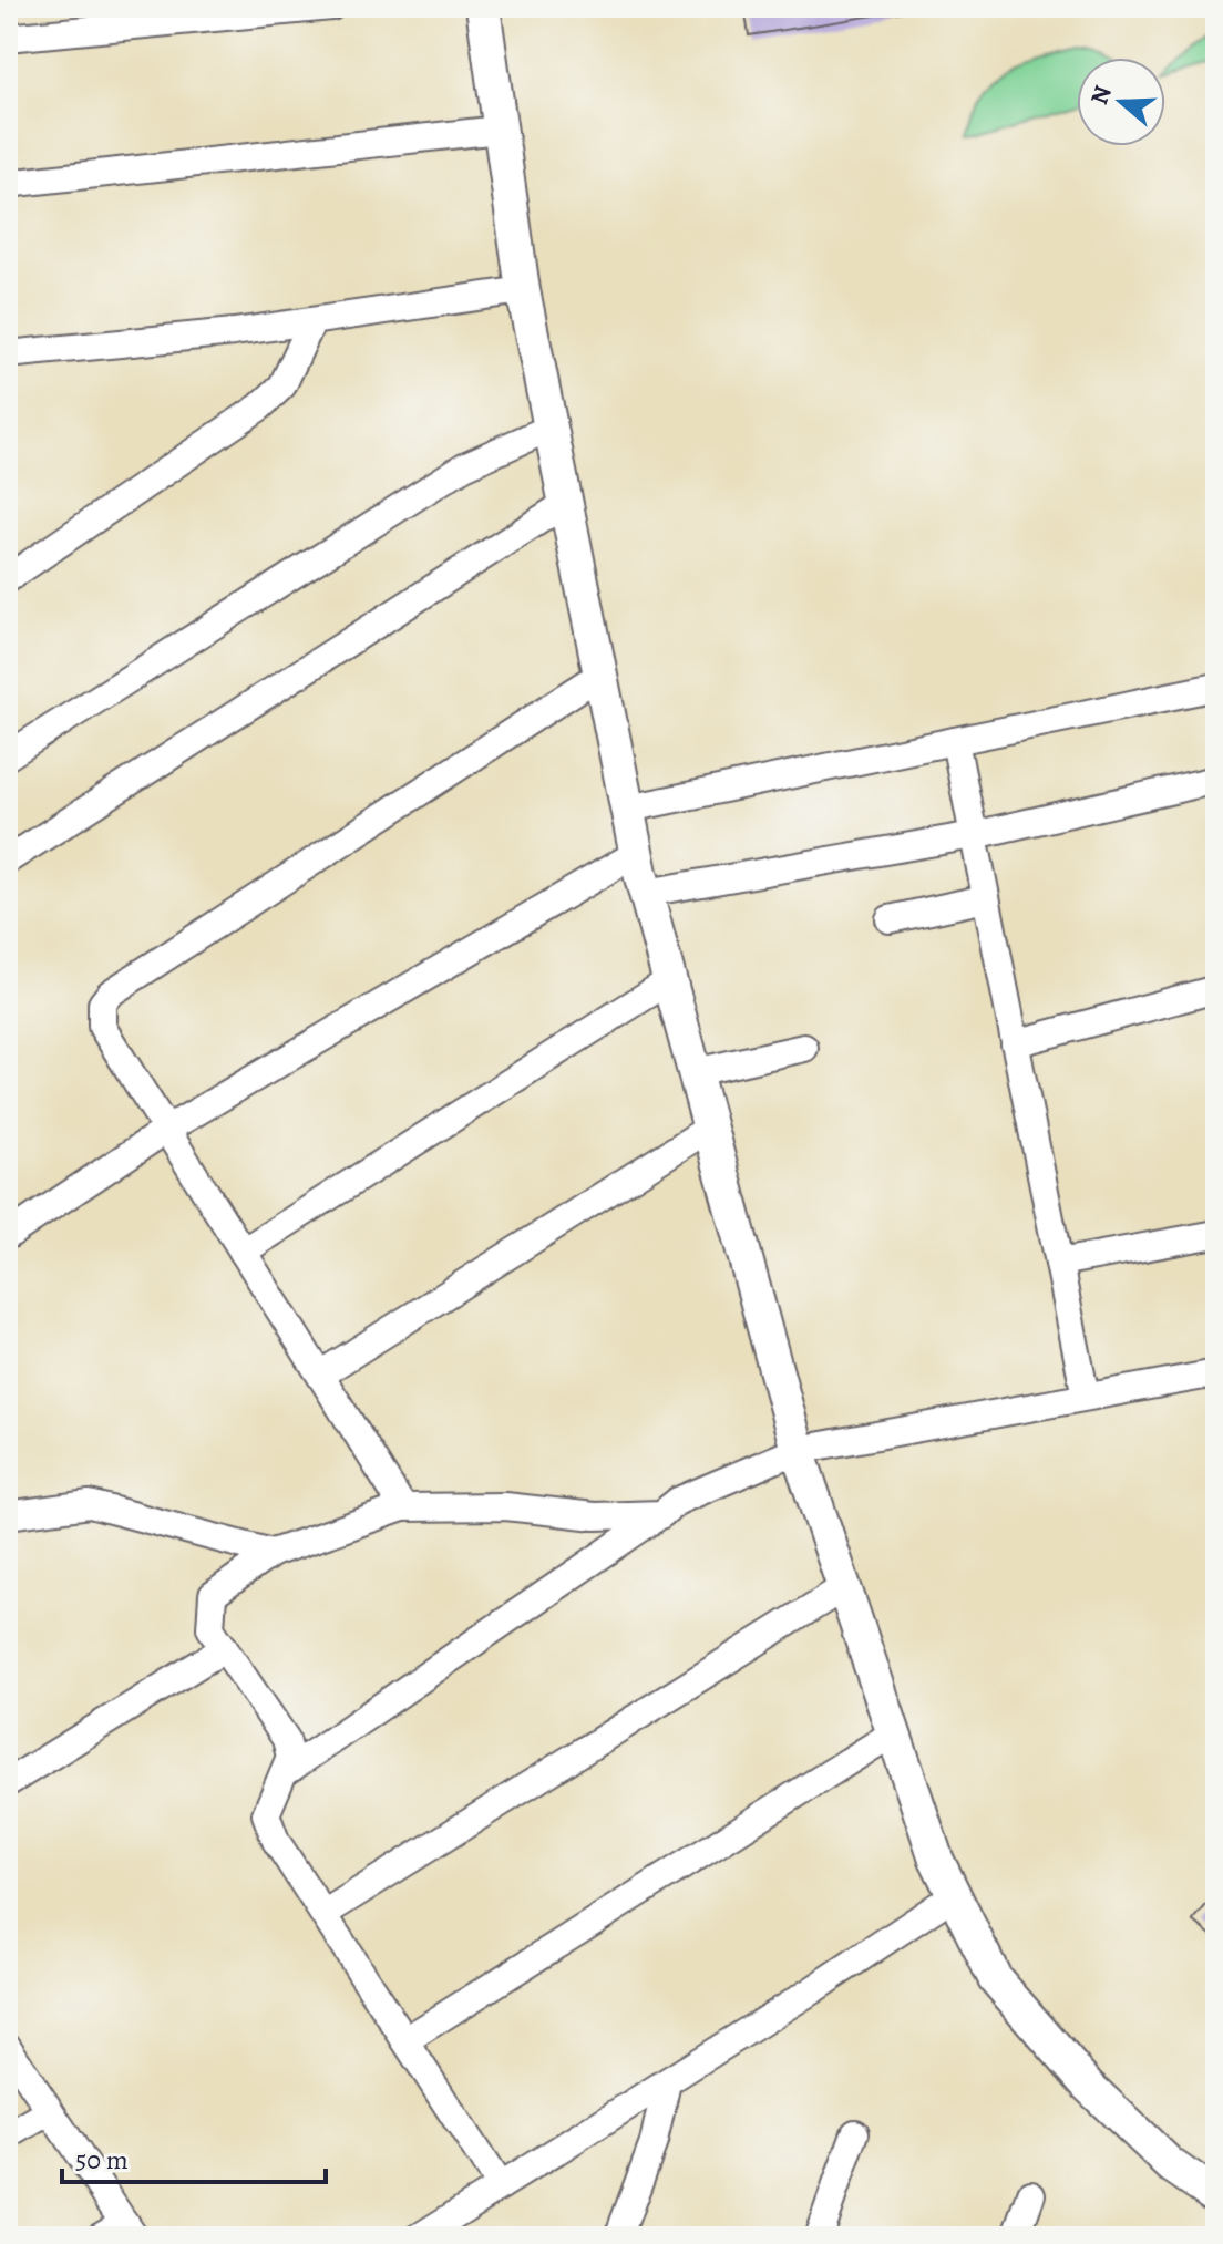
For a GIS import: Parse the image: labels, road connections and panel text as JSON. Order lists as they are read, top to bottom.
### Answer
{
  "scale_bar": "50 m",
  "north": "left"
}
